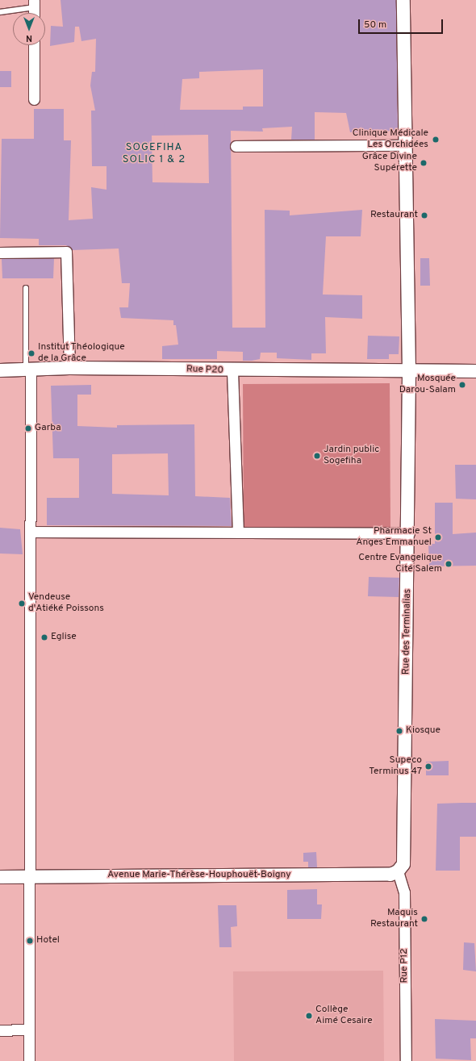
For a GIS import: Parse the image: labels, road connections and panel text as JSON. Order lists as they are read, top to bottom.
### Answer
{
  "streets": {
    "street": [
      "Rue P20",
      "Rue des Terminalias",
      "Avenue Marie-Thérèse-Houphouët-Boigny",
      "Rue P12"
    ]
  },
  "crossings": [
    ["Rue P20", "Rue des Terminalias"],
    ["Rue des Terminalias", "Avenue Marie-Thérèse-Houphouët-Boigny"],
    ["Rue des Terminalias", "Rue P12"],
    ["Avenue Marie-Thérèse-Houphouët-Boigny", "Rue P12"]
  ],
  "districts": ["SOGEFIHA SOLIC 1 & 2"],
  "places": [
    "Clinique Médicale Les Orchidées",
    "Grâce Divine Supérette",
    "Restaurant",
    "Institut Théologique de la Grâce",
    "Mosquée Darou-Salam",
    "Garba",
    "Jardin public Sogefiha",
    "Pharmacie St Anges Emmanuel",
    "Centre Evangelique Cité Salem",
    "Vendeuse d'Atiéké Poissons",
    "Eglise",
    "Kiosque",
    "Supeco Terminus 47",
    "Maquis Restaurant",
    "Hotel",
    "Collège Aimé Cesaire"
  ],
  "scale_bar": "50 m",
  "north": "bottom"
}
